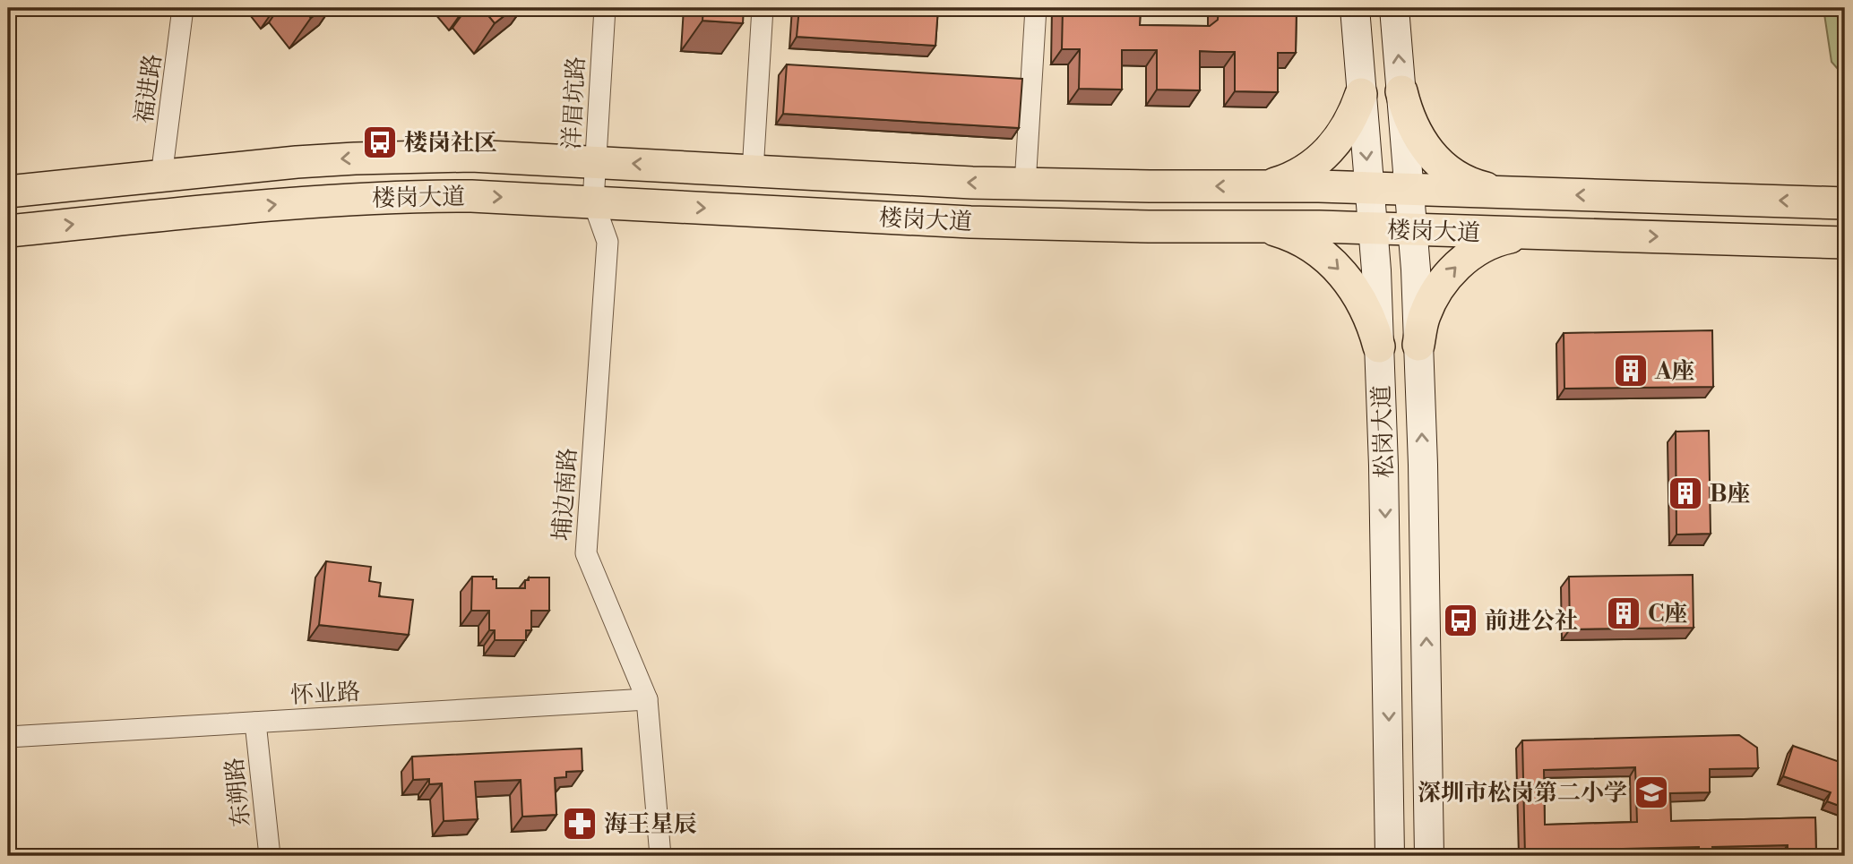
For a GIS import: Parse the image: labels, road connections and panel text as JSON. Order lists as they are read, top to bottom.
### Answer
{
  "streets": {
    "main road": ["楼岗大道", "松岗大道"],
    "street": [
      "福进路",
      "洋眉坑路",
      "埔边南路",
      "怀业路",
      "东朔路"
    ]
  },
  "crossings": [
    ["福进路", "楼岗大道"],
    ["洋眉坑路", "楼岗大道"],
    ["洋眉坑路", "埔边南路"],
    ["楼岗大道", "松岗大道"],
    ["楼岗大道", "埔边南路"],
    ["埔边南路", "怀业路"],
    ["怀业路", "东朔路"]
  ],
  "places": {
    "bus stop": ["楼岗社区", "前进公社"],
    "building": ["A座", "B座", "C座"],
    "school or university": ["深圳市松岗第二小学"],
    "pharmacy": ["海王星辰"]
  }
}
